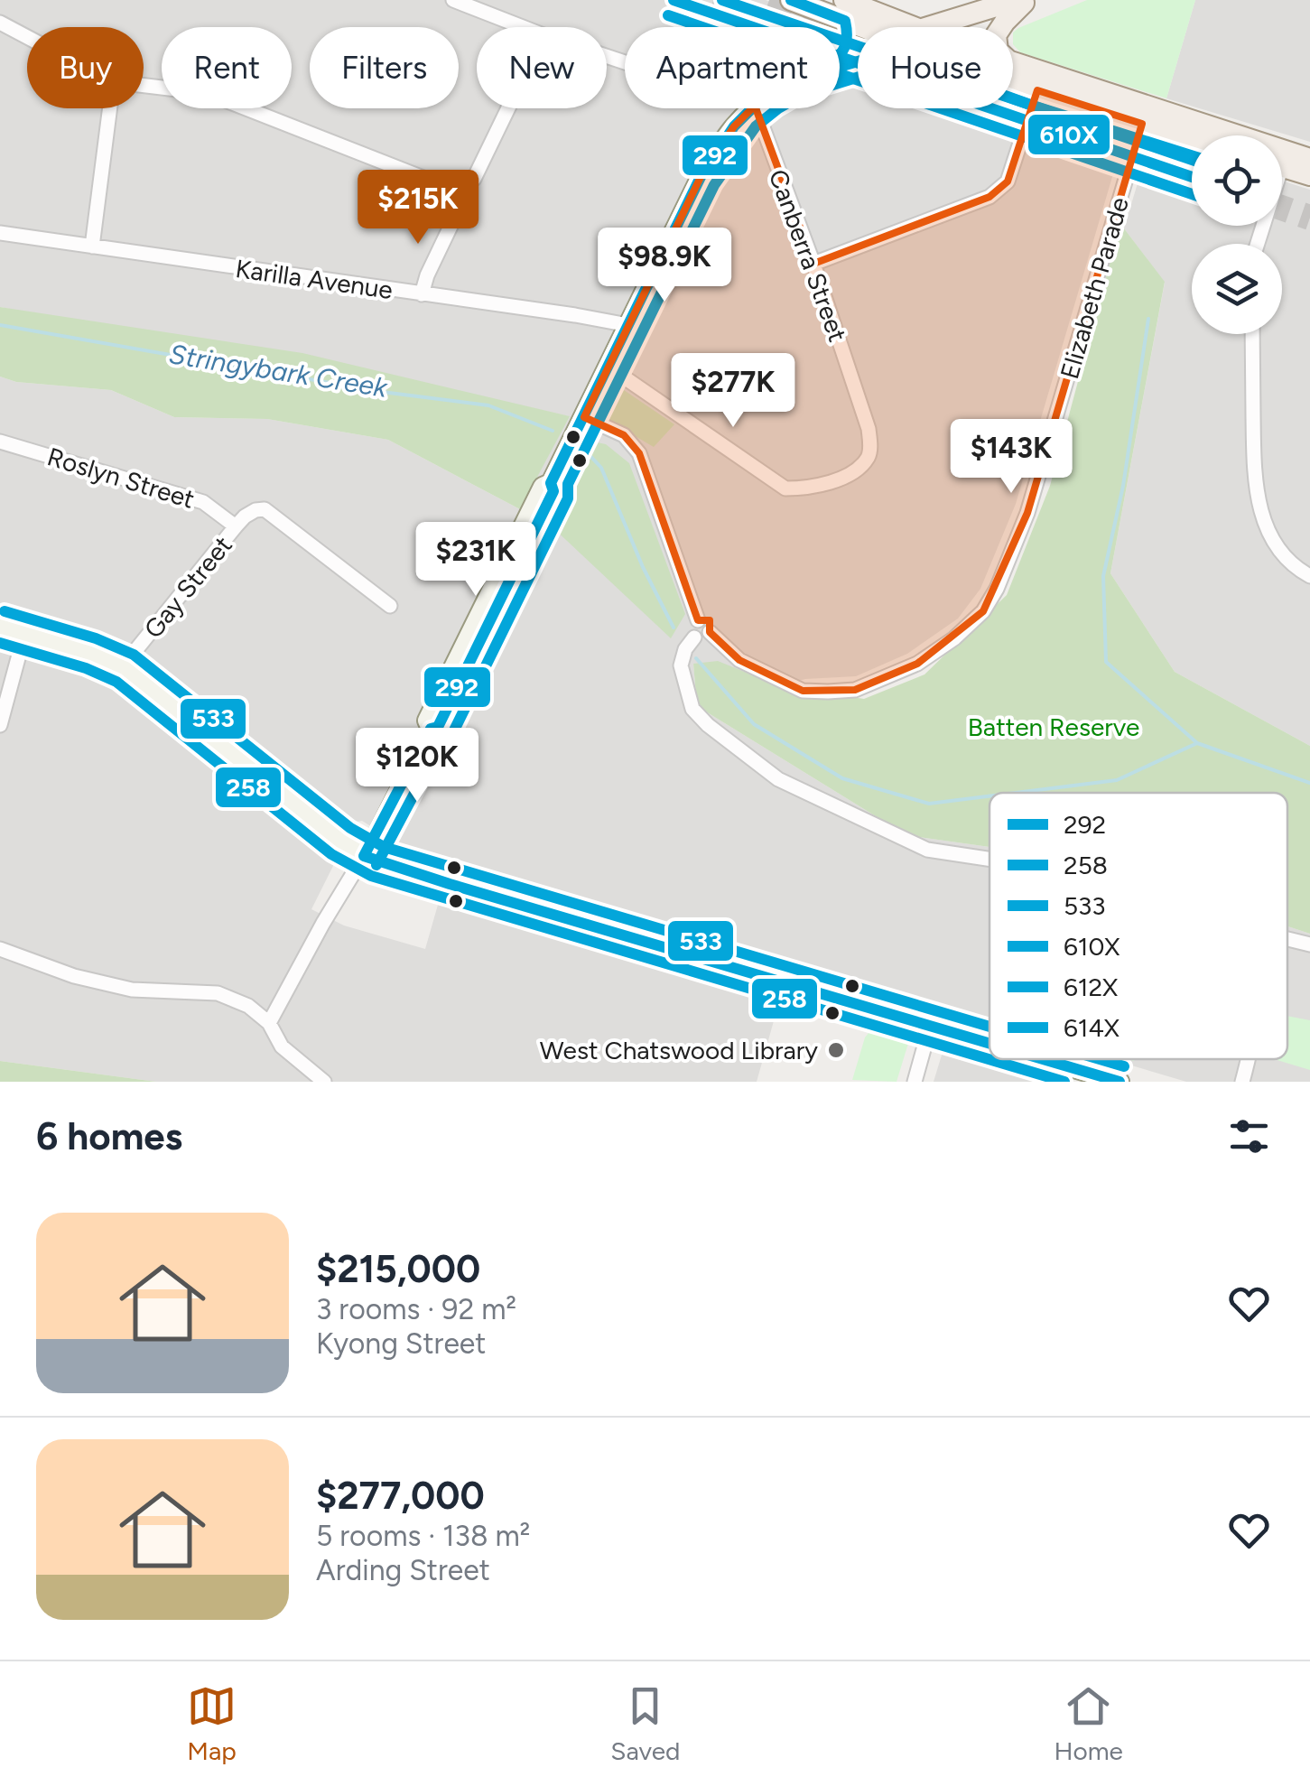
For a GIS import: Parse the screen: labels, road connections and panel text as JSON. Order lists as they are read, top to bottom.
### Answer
{
  "streets": {
    "street": [
      "Canberra Street",
      "Karilla Avenue",
      "Elizabeth Parade",
      "Roslyn Street",
      "Gay Street"
    ]
  },
  "crossings": [
    ["Roslyn Street", "Gay Street"]
  ],
  "water": ["Stringybark Creek"],
  "parks": ["Batten Reserve"],
  "places": ["West Chatswood Library"],
  "lines": [
    "transit line 292",
    "transit line 610X",
    "transit line 614X",
    "transit line 612X",
    "transit line 258",
    "transit line 533"
  ],
  "legend": [
    "292",
    "258",
    "533",
    "610X",
    "612X",
    "614X"
  ],
  "page": {
    "chip": [
      "Buy",
      "Rent",
      "Filters",
      "New",
      "Apartment",
      "House"
    ],
    "price": [
      "$215K",
      "$98.9K",
      "$277K",
      "$143K",
      "$231K",
      "$120K"
    ],
    "heading": "6 homes",
    "list": [
      {
        "name": "$215,000",
        "note": "3 rooms · 92 m² · Kyong Street"
      },
      {
        "name": "$277,000",
        "note": "5 rooms · 138 m² · Arding Street"
      }
    ],
    "tabs": ["Map", "Saved", "Home"]
  }
}
